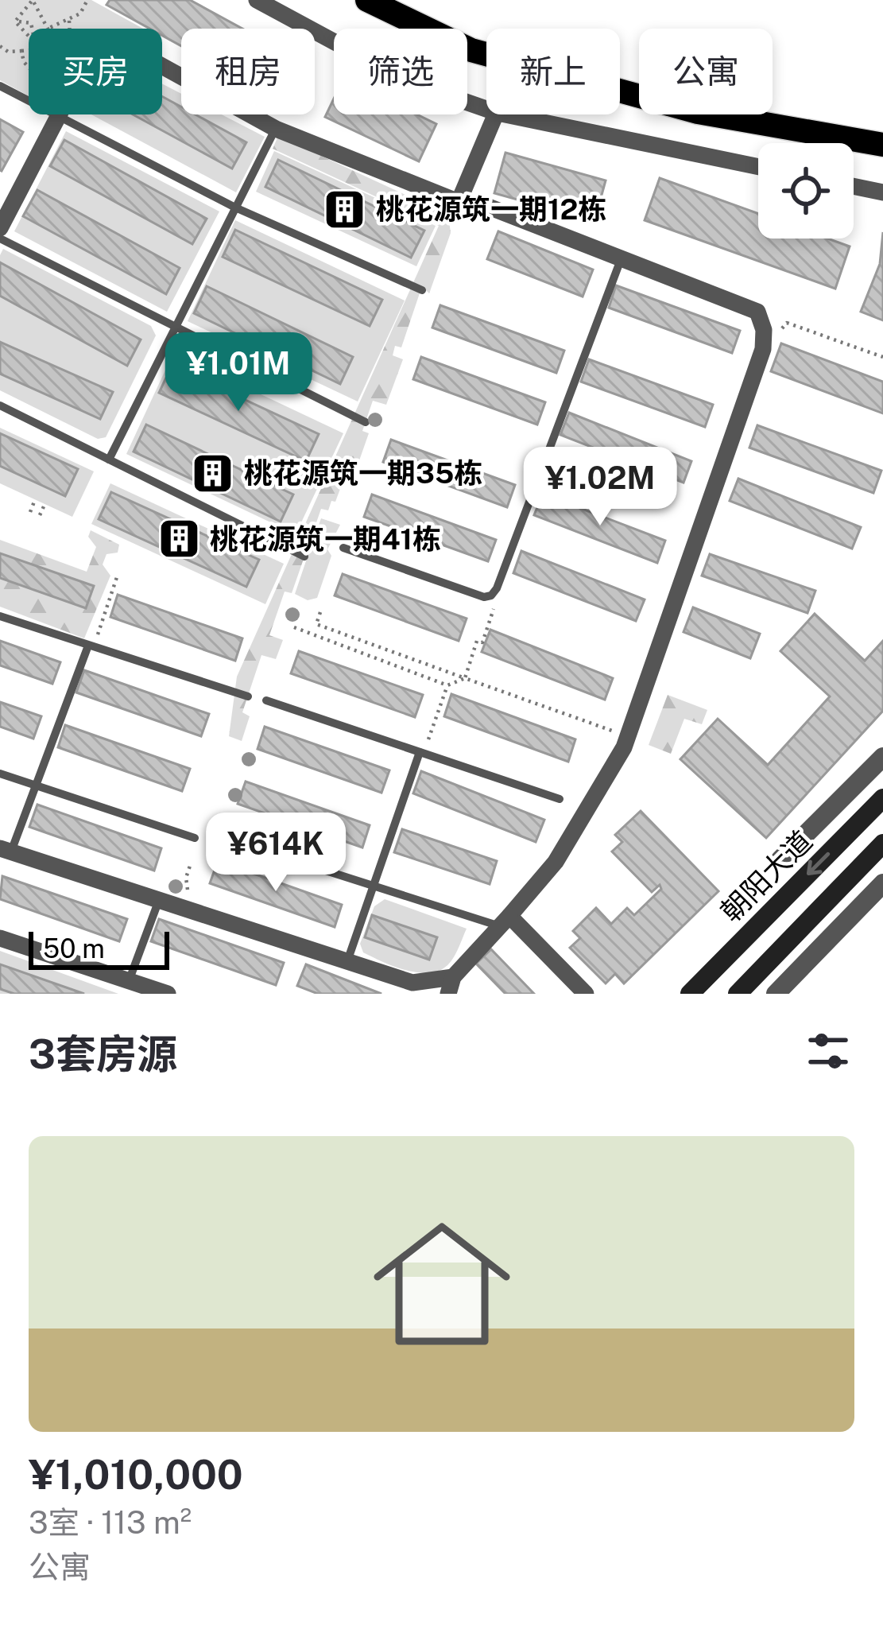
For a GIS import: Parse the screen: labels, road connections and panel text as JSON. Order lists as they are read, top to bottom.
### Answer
{
  "streets": {
    "main road": ["朝阳大道"]
  },
  "places": {
    "building": ["桃花源筑一期12栋", "桃花源筑一期35栋", "桃花源筑一期41栋"]
  },
  "scale_bar": "50 m",
  "page": {
    "chip": [
      "买房",
      "租房",
      "筛选",
      "新上",
      "公寓"
    ],
    "price": ["¥1.01M", "¥1.02M", "¥614K"],
    "scale": "50 m",
    "heading": "3套房源",
    "list": [
      {
        "name": "¥1,010,000",
        "note": "3室 · 113 m² · 公寓"
      }
    ]
  }
}
